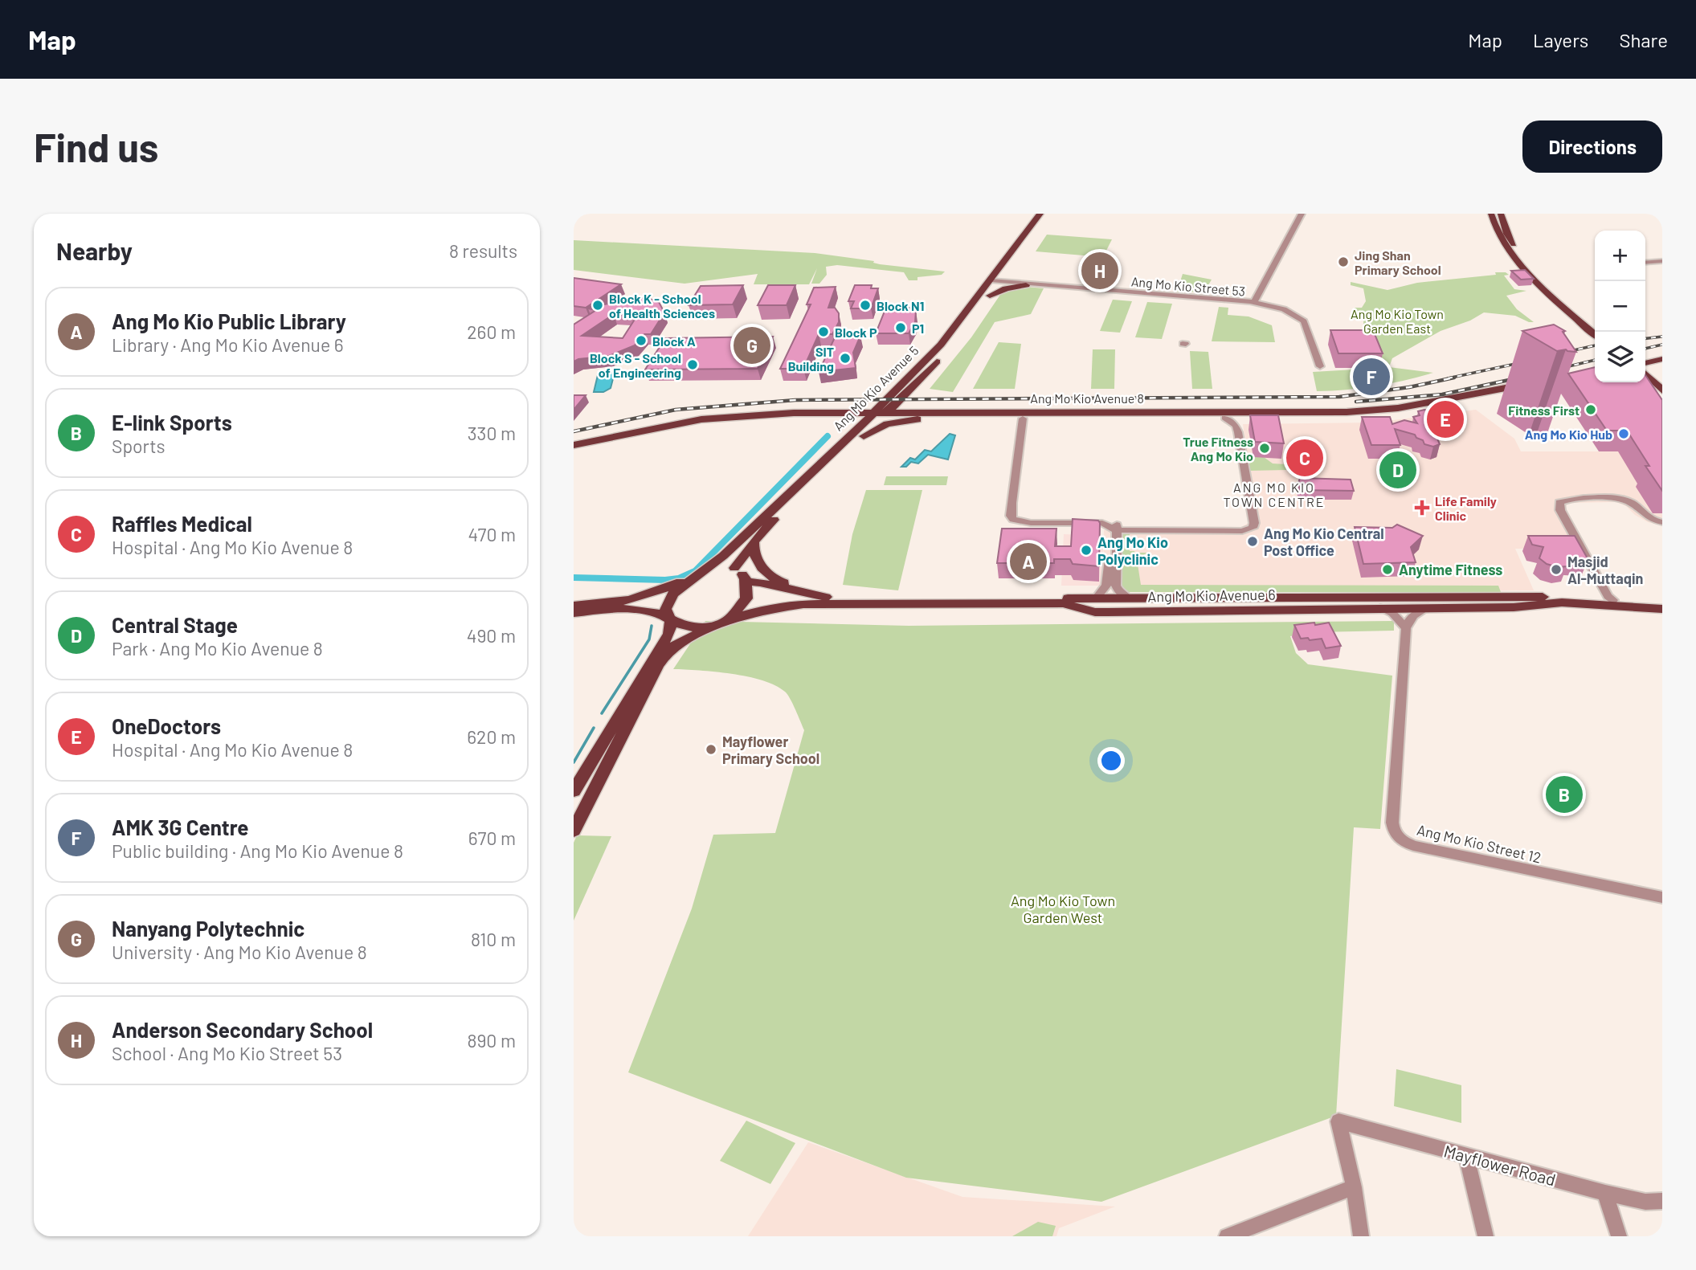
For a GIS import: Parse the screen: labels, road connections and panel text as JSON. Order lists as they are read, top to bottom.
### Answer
{
  "streets": {
    "main road": ["Ang Mo Kio Avenue 5", "Ang Mo Kio Avenue 8", "Ang Mo Kio Avenue 6"],
    "street": ["Ang Mo Kio Street 53", "Ang Mo Kio Street 12", "Mayflower Road"]
  },
  "crossings": [
    ["Ang Mo Kio Street 53", "Ang Mo Kio Avenue 5"],
    ["Ang Mo Kio Avenue 5", "Ang Mo Kio Avenue 8"],
    ["Ang Mo Kio Avenue 5", "Ang Mo Kio Avenue 6"]
  ],
  "districts": ["ANG MO KIO TOWN CENTRE"],
  "parks": ["Ang Mo Kio Town Garden East", "Ang Mo Kio Town Garden West"],
  "places": {
    "other": [
      "Jing Shan Primary School",
      "Block K - School of Health Sciences",
      "Block N1",
      "P1",
      "Block P",
      "Block A",
      "SIT Building",
      "Block S - School of Engineering",
      "Fitness First",
      "Ang Mo Kio Hub",
      "True Fitness Ang Mo Kio",
      "Ang Mo Kio Central Post Office",
      "Ang Mo Kio Polyclinic",
      "Anytime Fitness",
      "Masjid Al-Muttaqin",
      "Mayflower Primary School"
    ],
    "health": ["Life Family Clinic"]
  },
  "page": {
    "header": "Map",
    "nav": ["Map", "Layers", "Share"],
    "buttons": "Directions",
    "title": "Find us",
    "heading": ["Nearby", "8 results"],
    "map_buttons": ["+", "−"],
    "pins": [
      "H",
      "G",
      "F",
      "E",
      "C",
      "D",
      "A",
      "B"
    ],
    "list": [
      {
        "mark": "A",
        "name": "Ang Mo Kio Public Library",
        "note": "Library · Ang Mo Kio Avenue 6",
        "value": "260 m"
      },
      {
        "mark": "B",
        "name": "E-link Sports",
        "note": "Sports",
        "value": "330 m"
      },
      {
        "mark": "C",
        "name": "Raffles Medical",
        "note": "Hospital · Ang Mo Kio Avenue 8",
        "value": "470 m"
      },
      {
        "mark": "D",
        "name": "Central Stage",
        "note": "Park · Ang Mo Kio Avenue 8",
        "value": "490 m"
      },
      {
        "mark": "E",
        "name": "OneDoctors",
        "note": "Hospital · Ang Mo Kio Avenue 8",
        "value": "620 m"
      },
      {
        "mark": "F",
        "name": "AMK 3G Centre",
        "note": "Public building · Ang Mo Kio Avenue 8",
        "value": "670 m"
      },
      {
        "mark": "G",
        "name": "Nanyang Polytechnic",
        "note": "University · Ang Mo Kio Avenue 8",
        "value": "810 m"
      },
      {
        "mark": "H",
        "name": "Anderson Secondary School",
        "note": "School · Ang Mo Kio Street 53",
        "value": "890 m"
      }
    ]
  }
}
